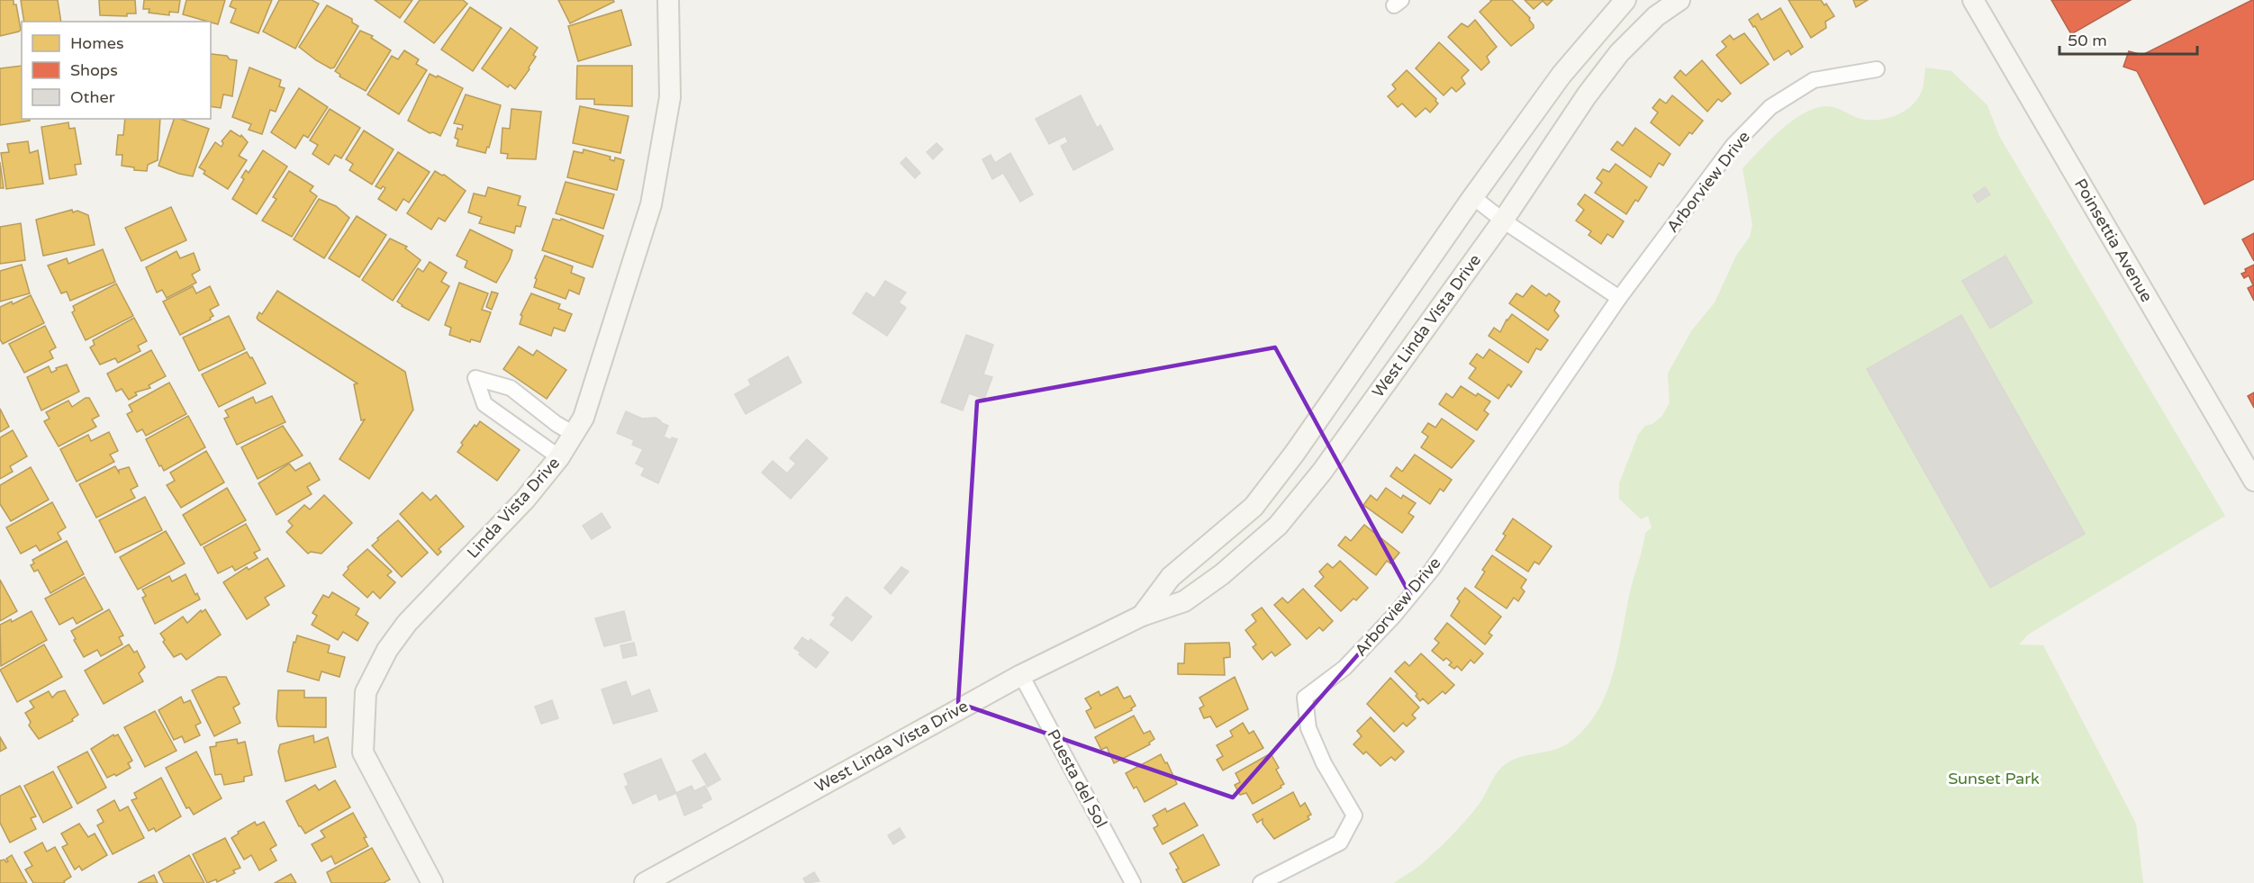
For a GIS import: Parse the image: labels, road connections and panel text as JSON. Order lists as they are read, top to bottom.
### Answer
{
  "streets": {
    "main road": ["Poinsettia Avenue", "West Linda Vista Drive", "Linda Vista Drive"],
    "street": ["Arborview Drive", "Puesta del Sol"]
  },
  "crossings": [
    ["West Linda Vista Drive", "Puesta del Sol"]
  ],
  "parks": ["Sunset Park"],
  "legend": ["Homes", "Shops", "Other"],
  "scale_bar": "50 m"
}
